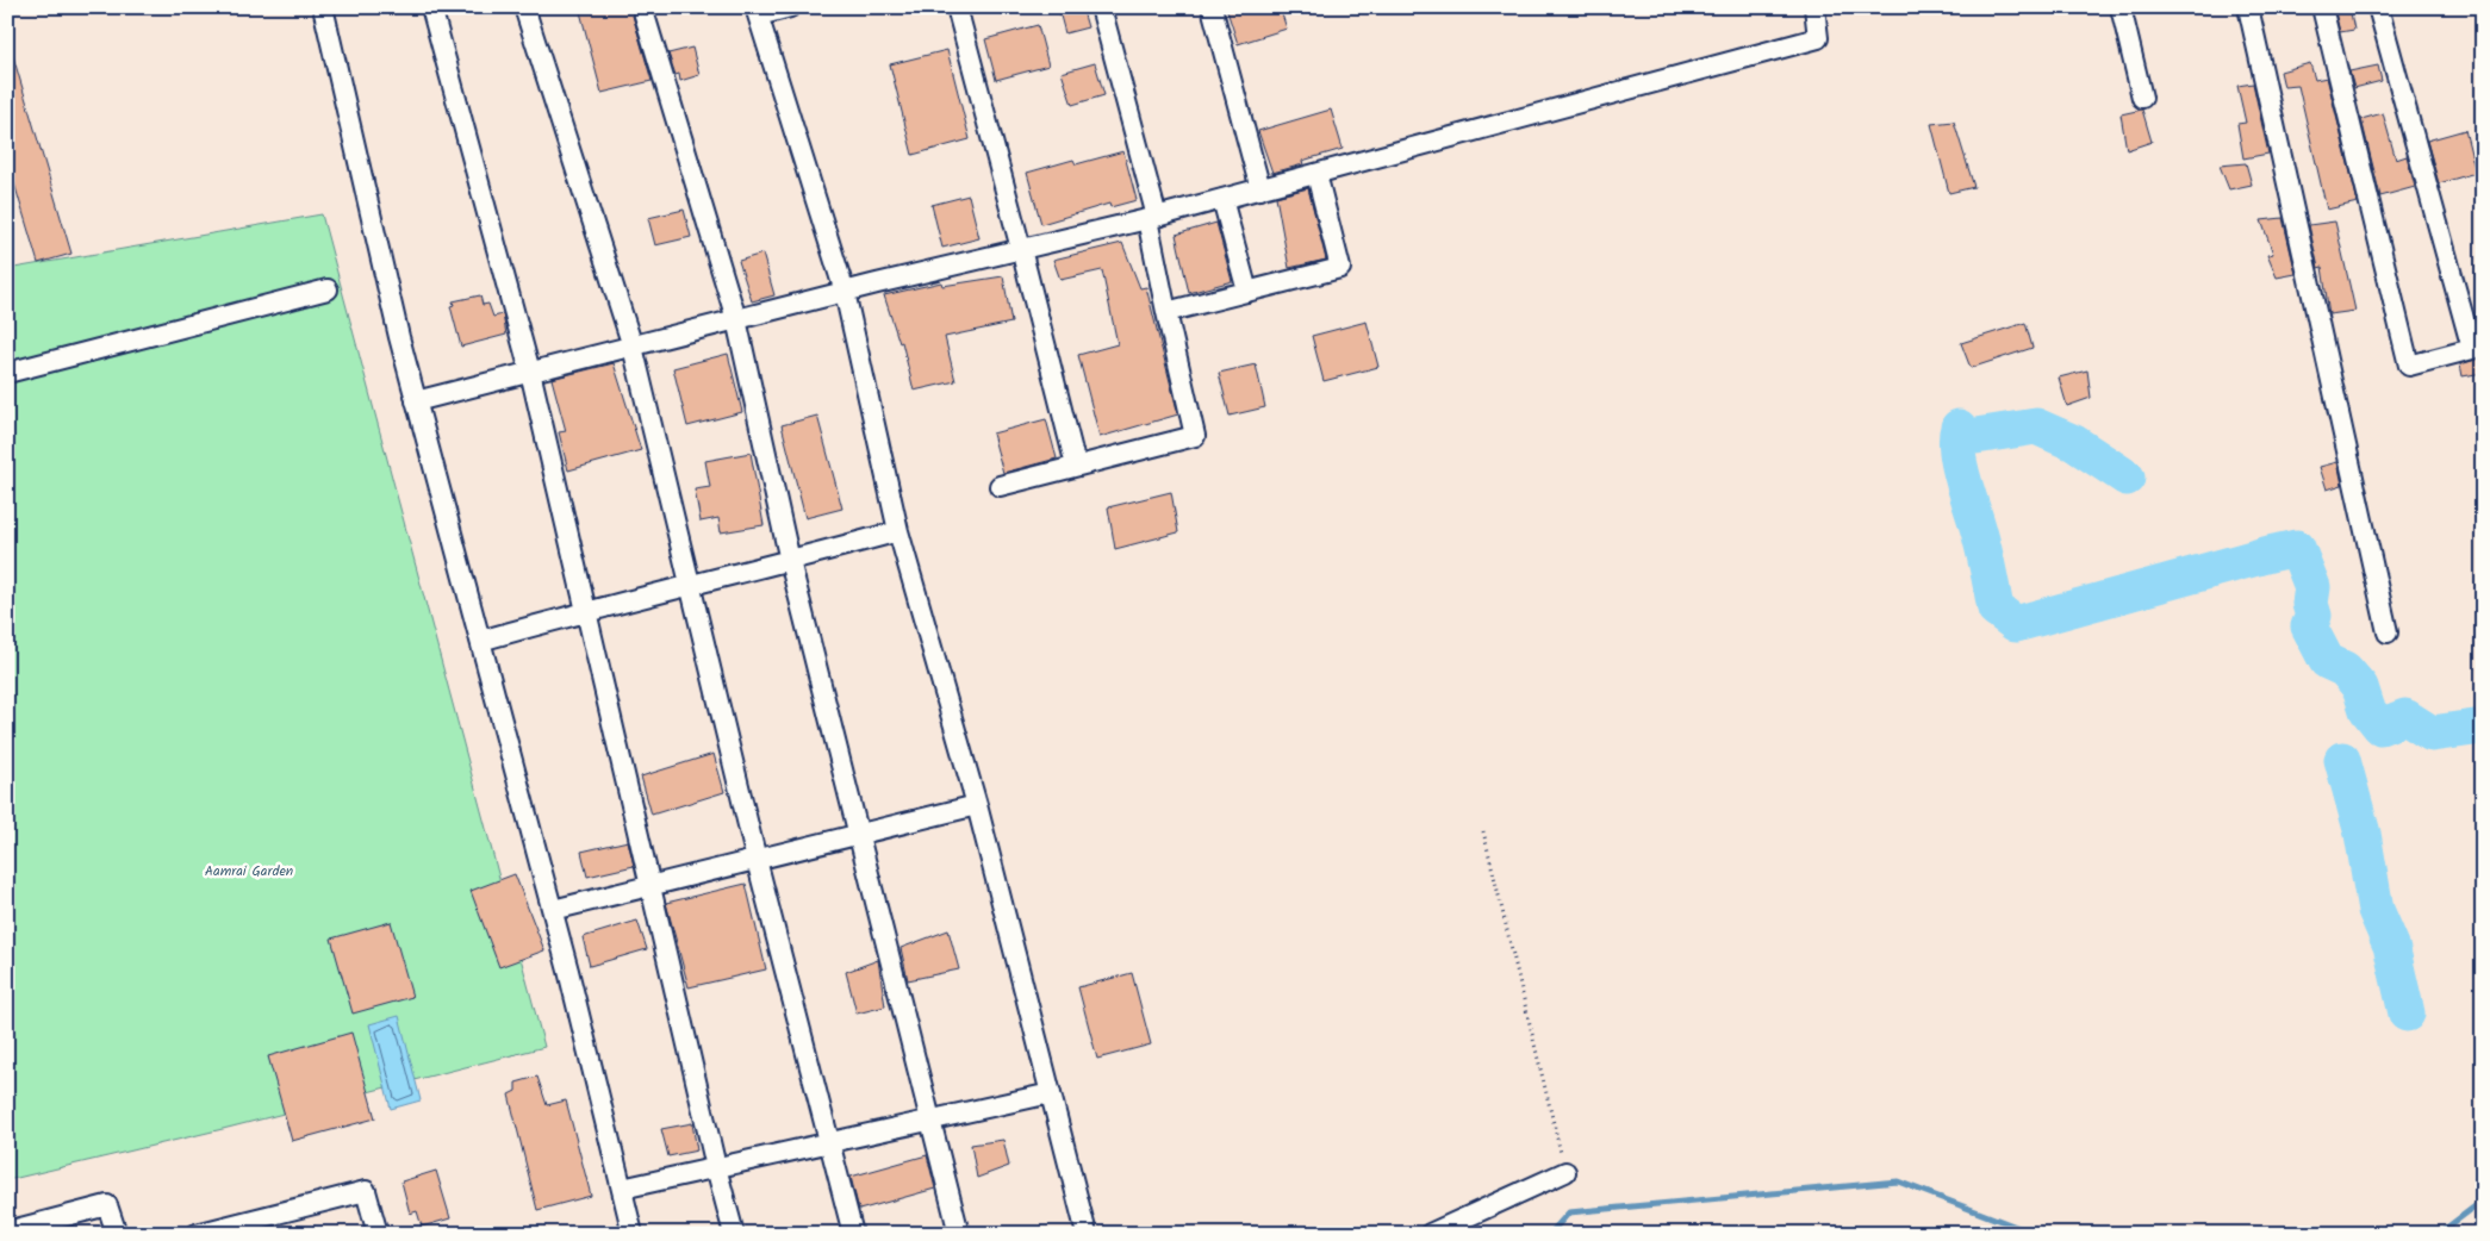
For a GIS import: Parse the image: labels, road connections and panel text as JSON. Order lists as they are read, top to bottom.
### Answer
{
  "parks": ["Aamrai Garden"]
}
